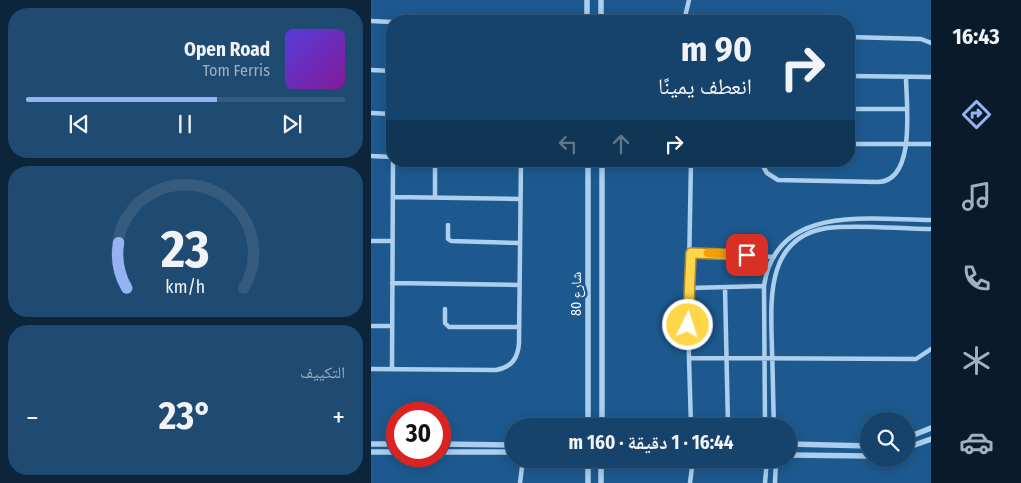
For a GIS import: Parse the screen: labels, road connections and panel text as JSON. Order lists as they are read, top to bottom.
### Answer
{
  "streets": {
    "street": ["شارع 80"]
  },
  "page": {
    "tabs": "16:43",
    "turn": ["90 m", "انعطف يمينًا"],
    "song": ["Open Road", "Tom Ferris"],
    "tile": "التكييف",
    "heat": ["−", "23°", "+"],
    "limit": "30",
    "trip": "16:44 · 1 دقيقة · 160 m",
    "gauge": ["23", "km/h"]
  }
}
